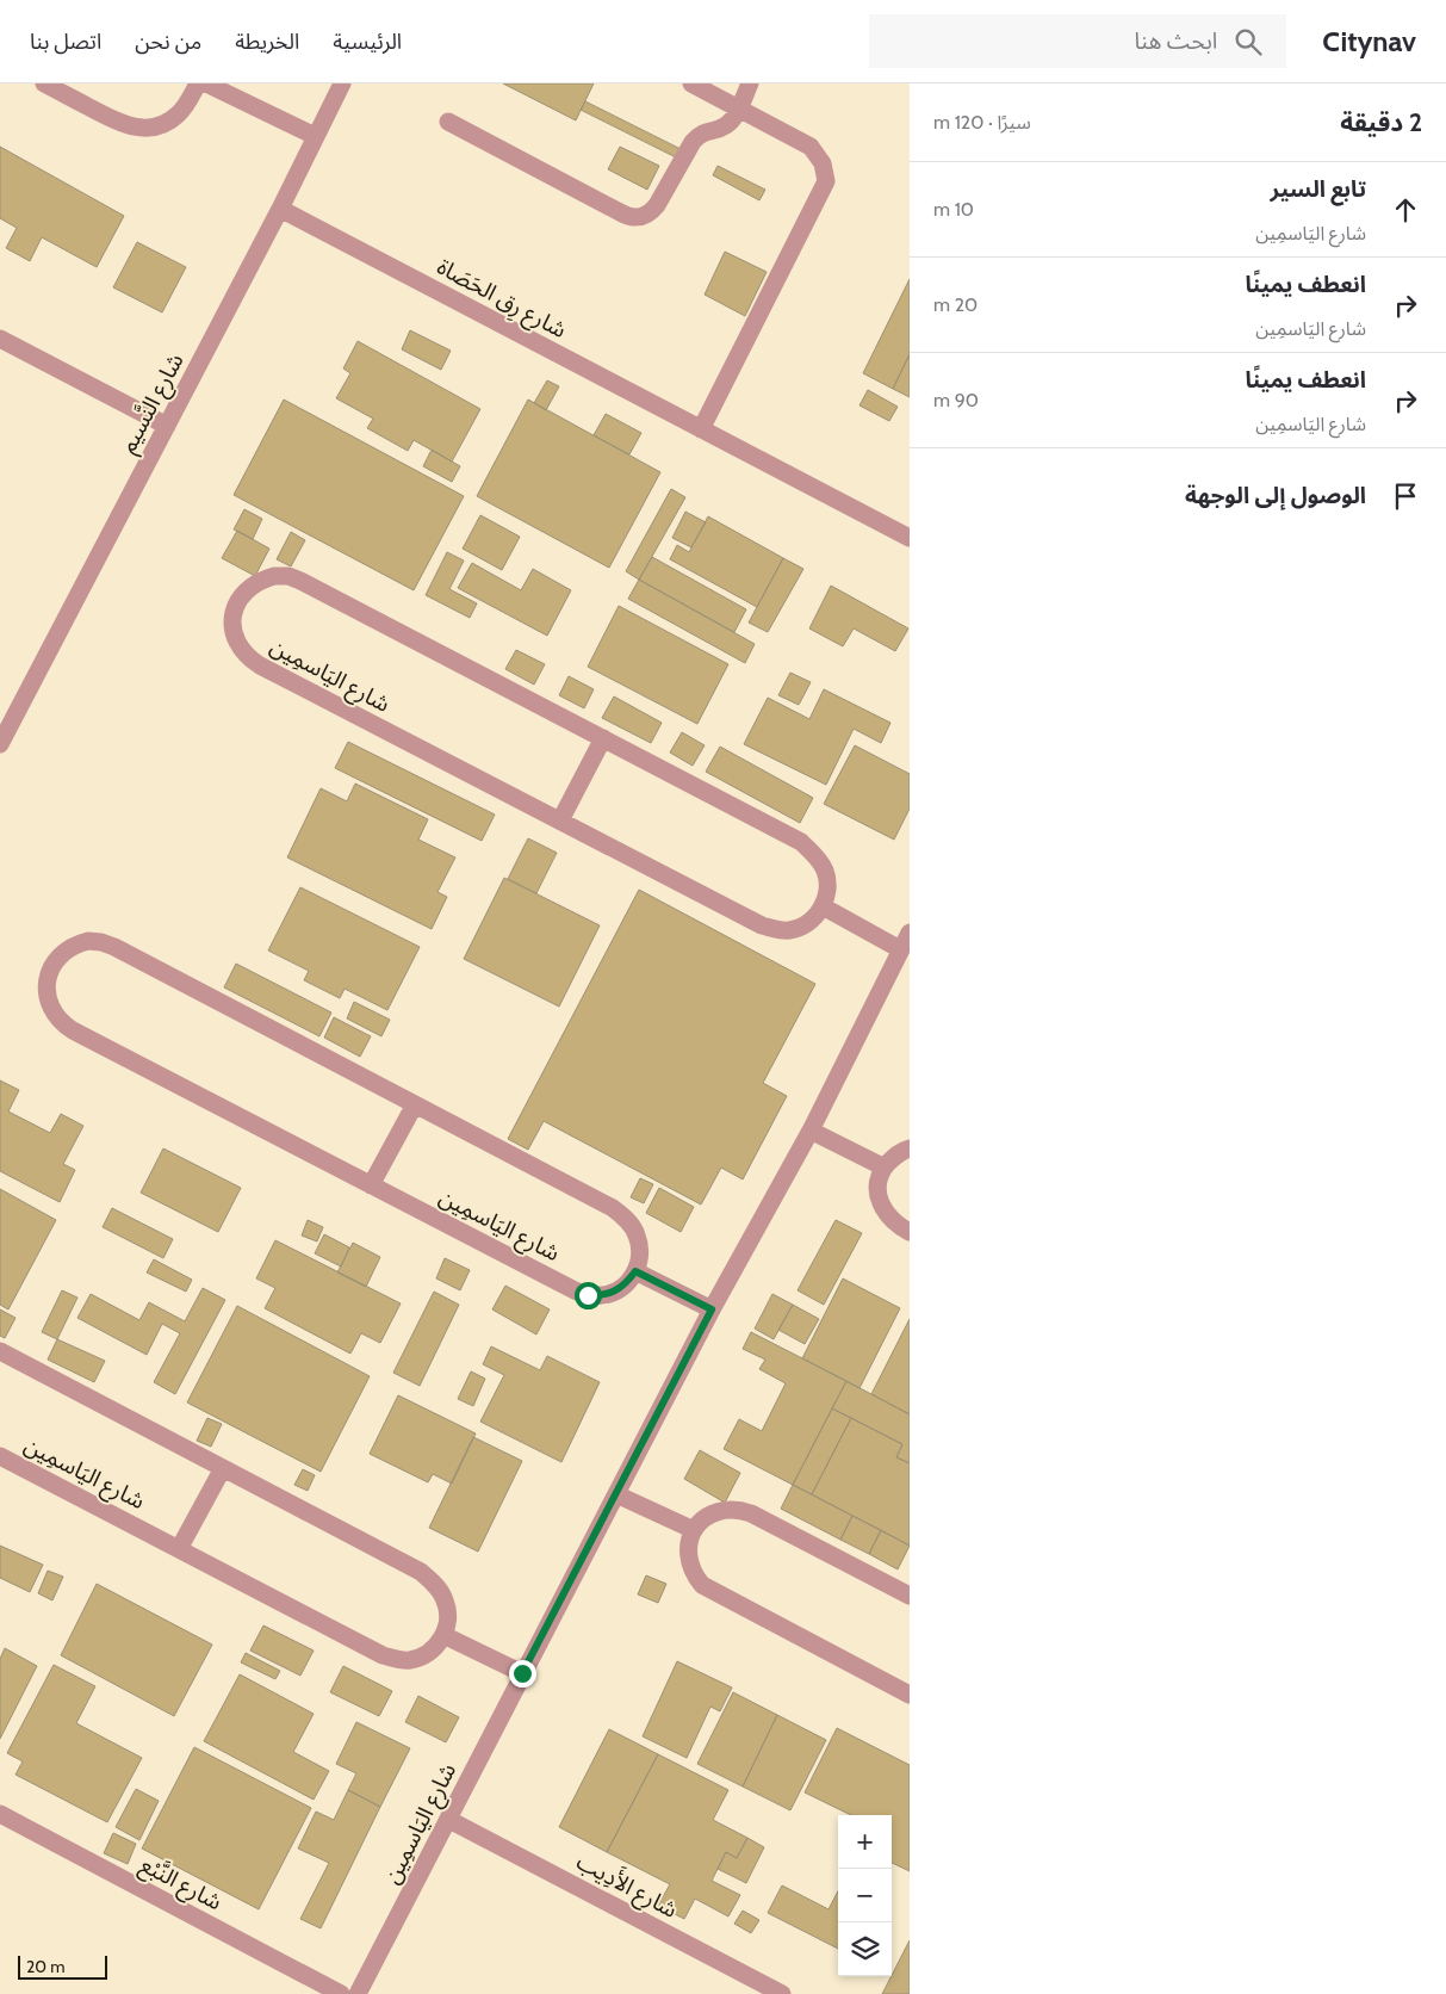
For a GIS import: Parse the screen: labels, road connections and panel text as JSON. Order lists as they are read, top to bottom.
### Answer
{
  "streets": {
    "street": [
      "شارع رِق الحَصَاة",
      "شارع النَّسيم",
      "شارع اليَاسمِين",
      "شارع النَّبْع",
      "شارع الأَدِيب"
    ]
  },
  "crossings": [
    ["شارع رِق الحَصَاة", "شارع النَّسيم"],
    ["شارع اليَاسمِين", "شارع الأَدِيب"]
  ],
  "scale_bar": "20 m",
  "page": {
    "header": "Citynav",
    "search": "ابحث هنا",
    "nav": [
      "الرئيسية",
      "الخريطة",
      "من نحن",
      "اتصل بنا"
    ],
    "heading": ["2 دقيقة", "سيرًا · 120 m"],
    "list": [
      ["تابع السير", "شارع اليَاسمِين", "10 m"],
      ["انعطف يمينًا", "شارع اليَاسمِين", "20 m"],
      ["انعطف يمينًا", "شارع اليَاسمِين", "90 m"],
      "الوصول إلى الوجهة"
    ],
    "map_buttons": ["+", "−"],
    "scale": "20 m"
  }
}
